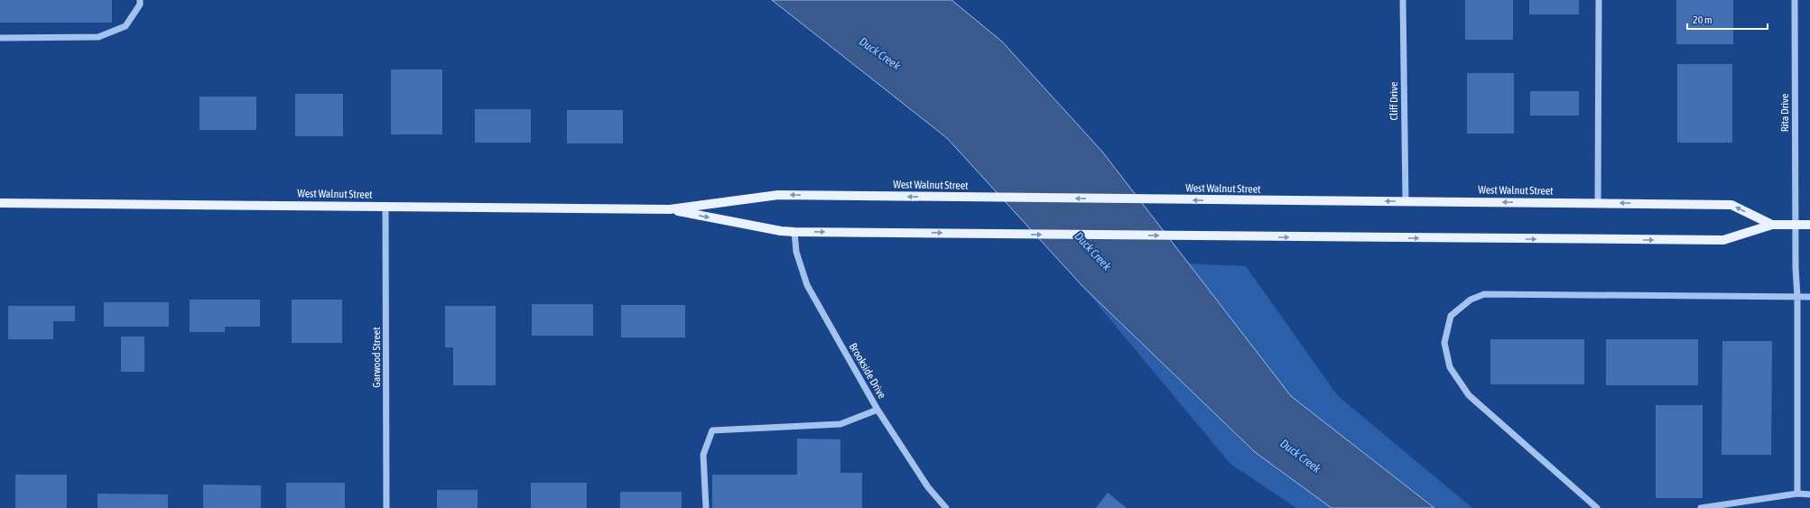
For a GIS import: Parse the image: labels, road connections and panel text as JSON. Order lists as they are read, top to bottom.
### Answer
{
  "streets": {
    "main road": ["West Walnut Street"],
    "street": [
      "Cliff Drive",
      "Rita Drive",
      "Garwood Street",
      "Brookside Drive"
    ]
  },
  "crossings": [
    ["Cliff Drive", "West Walnut Street"],
    ["Rita Drive", "West Walnut Street"],
    ["West Walnut Street", "Garwood Street"],
    ["West Walnut Street", "Brookside Drive"]
  ],
  "water": ["Duck Creek"],
  "scale_bar": "20 m"
}
